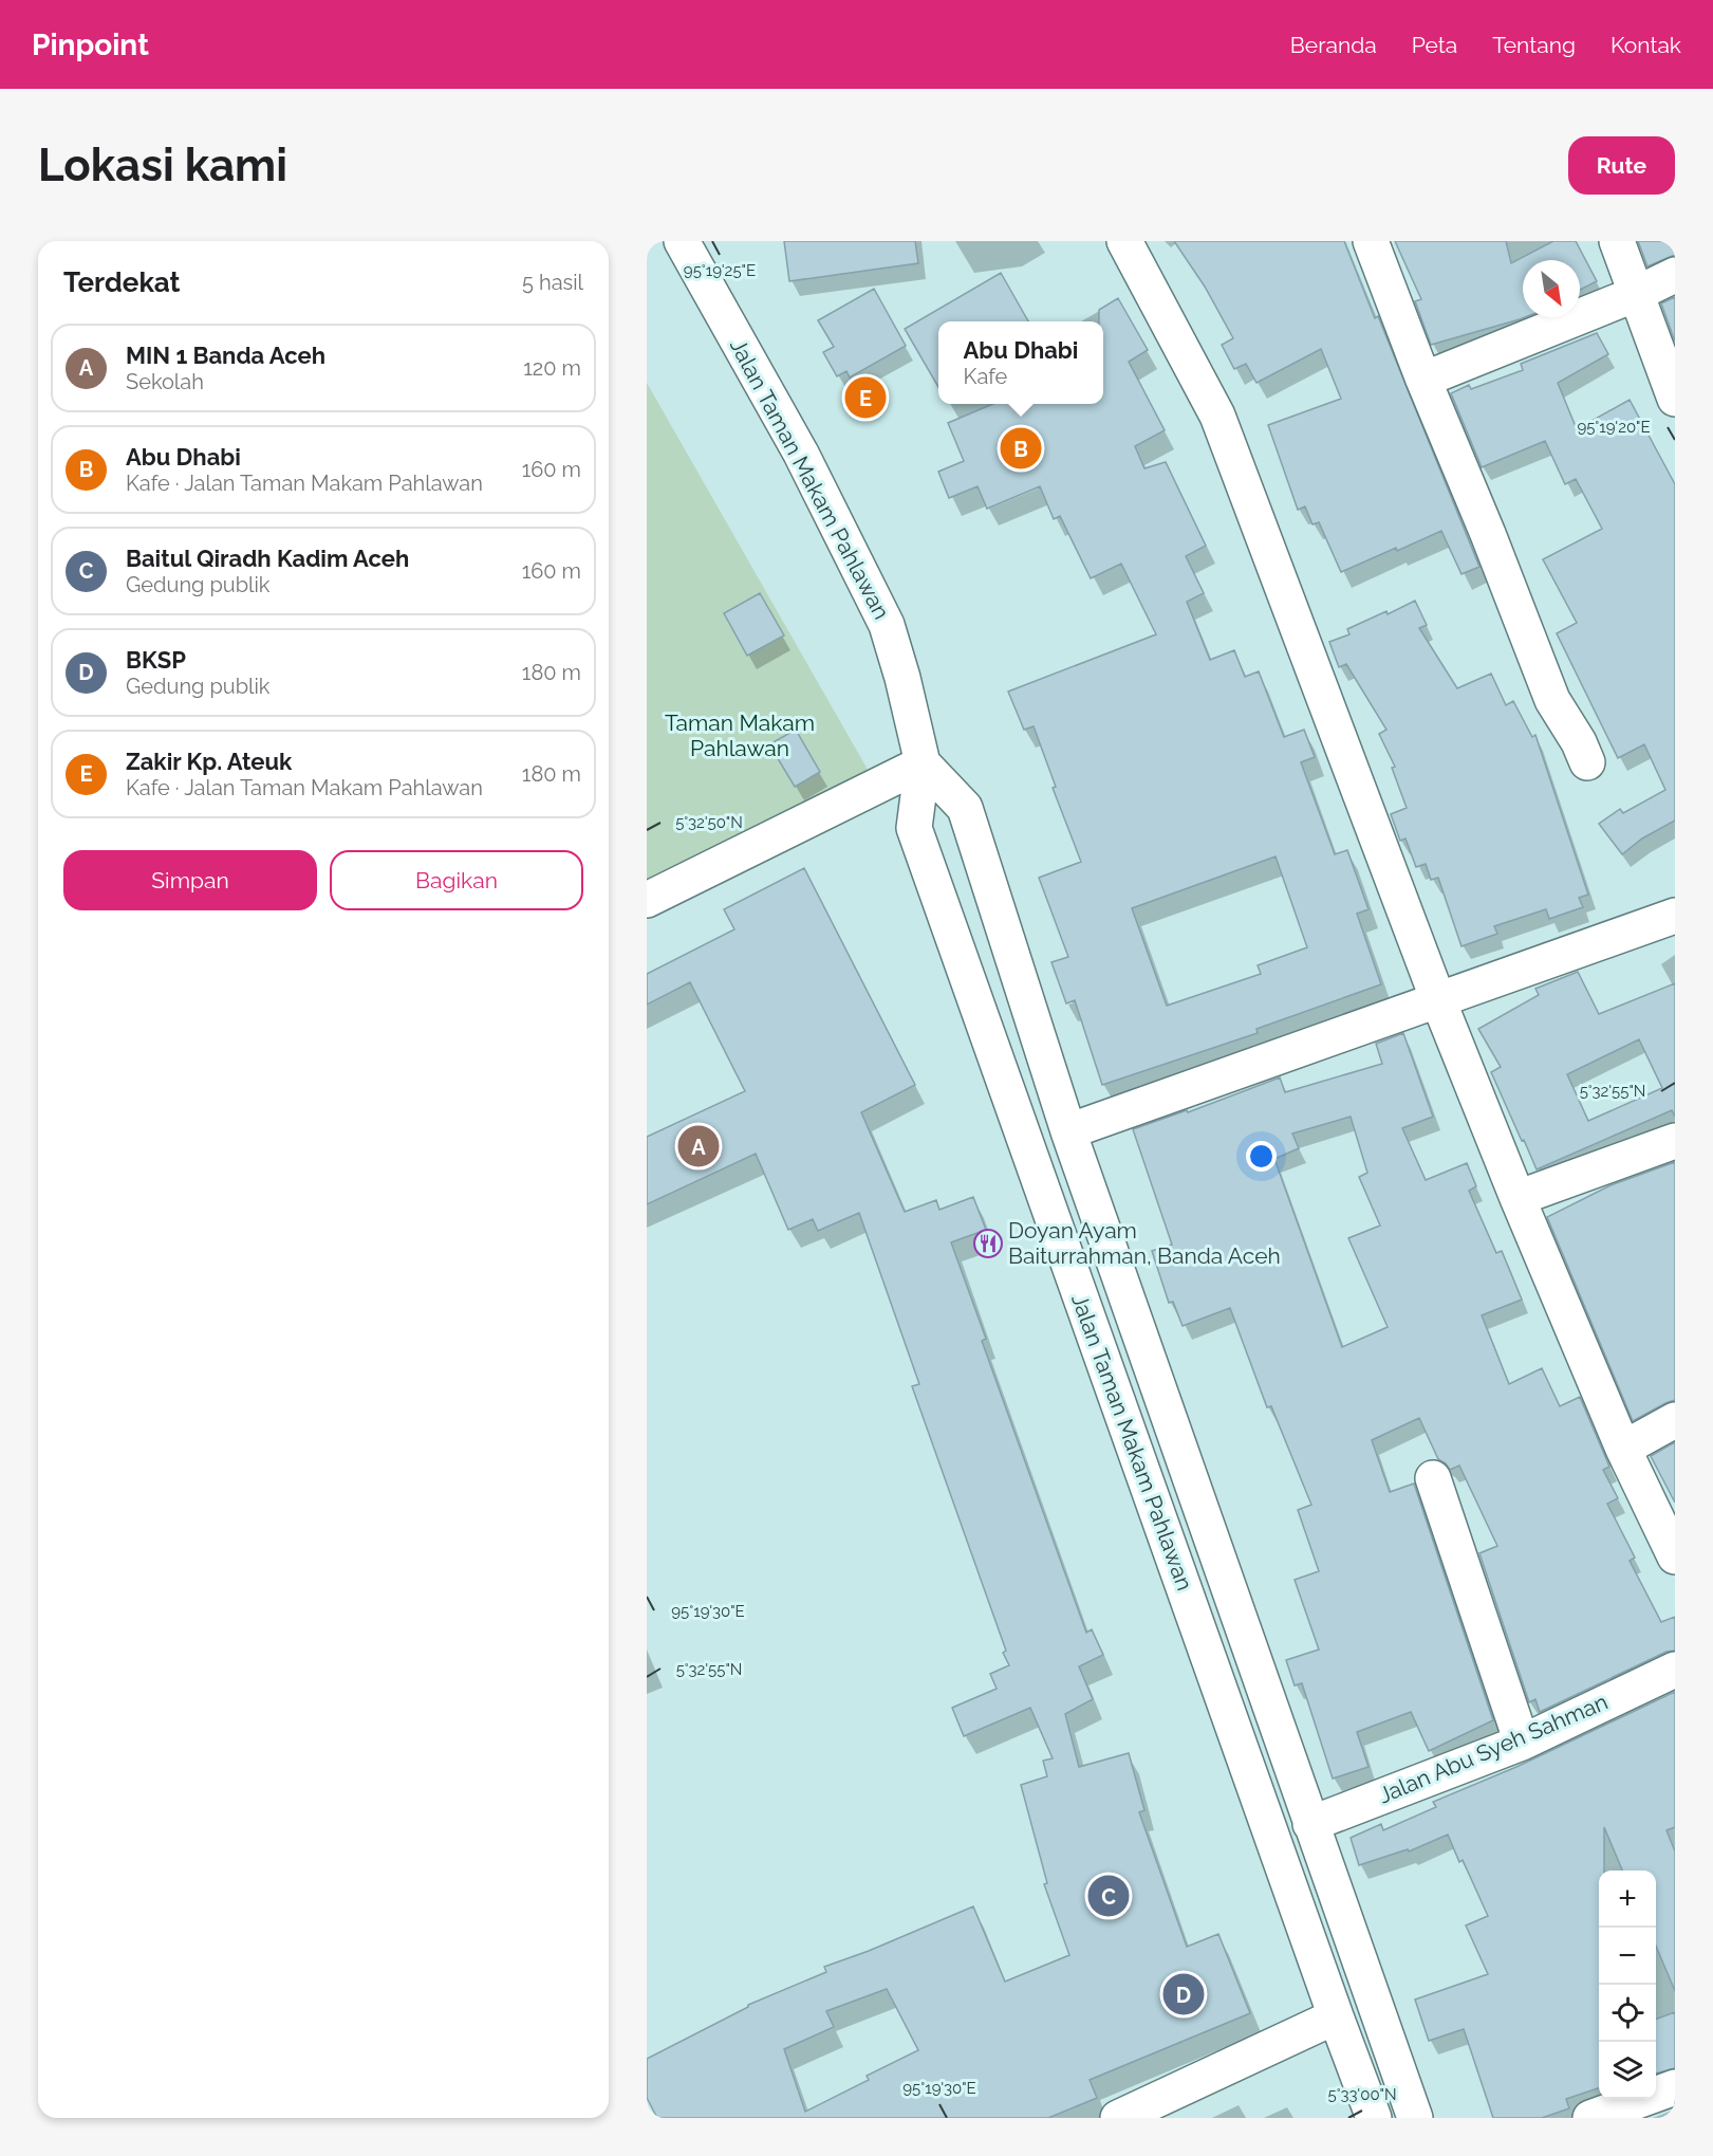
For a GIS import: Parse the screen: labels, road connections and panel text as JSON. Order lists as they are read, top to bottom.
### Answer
{
  "streets": {
    "street": ["Jalan Taman Makam Pahlawan", "Jalan Abu Syeh Sahman"]
  },
  "parks": ["Taman Makam Pahlawan"],
  "places": {
    "restaurant": ["Doyan Ayam Baiturrahman, Banda Aceh"]
  },
  "north": "bottom right",
  "page": {
    "header": "Pinpoint",
    "nav": [
      "Beranda",
      "Peta",
      "Tentang",
      "Kontak"
    ],
    "buttons": [
      "Rute",
      ["Simpan", "Bagikan"]
    ],
    "title": "Lokasi kami",
    "heading": ["Terdekat", "5 hasil"],
    "popup": ["Abu Dhabi", "Kafe"],
    "list": [
      {
        "mark": "A",
        "name": "MIN 1 Banda Aceh",
        "note": "Sekolah",
        "value": "120 m"
      },
      {
        "mark": "B",
        "name": "Abu Dhabi",
        "note": "Kafe · Jalan Taman Makam Pahlawan",
        "value": "160 m"
      },
      {
        "mark": "C",
        "name": "Baitul Qiradh Kadim Aceh",
        "note": "Gedung publik",
        "value": "160 m"
      },
      {
        "mark": "D",
        "name": "BKSP",
        "note": "Gedung publik",
        "value": "180 m"
      },
      {
        "mark": "E",
        "name": "Zakir Kp. Ateuk",
        "note": "Kafe · Jalan Taman Makam Pahlawan",
        "value": "180 m"
      }
    ],
    "pins": [
      "E",
      "B",
      "A",
      "C",
      "D"
    ],
    "map_buttons": ["+", "−"]
  },
  "coordinates": [
    "95°19'25\"E",
    "95°19'20\"E",
    "5°32'50\"N",
    "5°32'55\"N",
    "95°19'30\"E",
    "5°33'00\"N"
  ]
}
